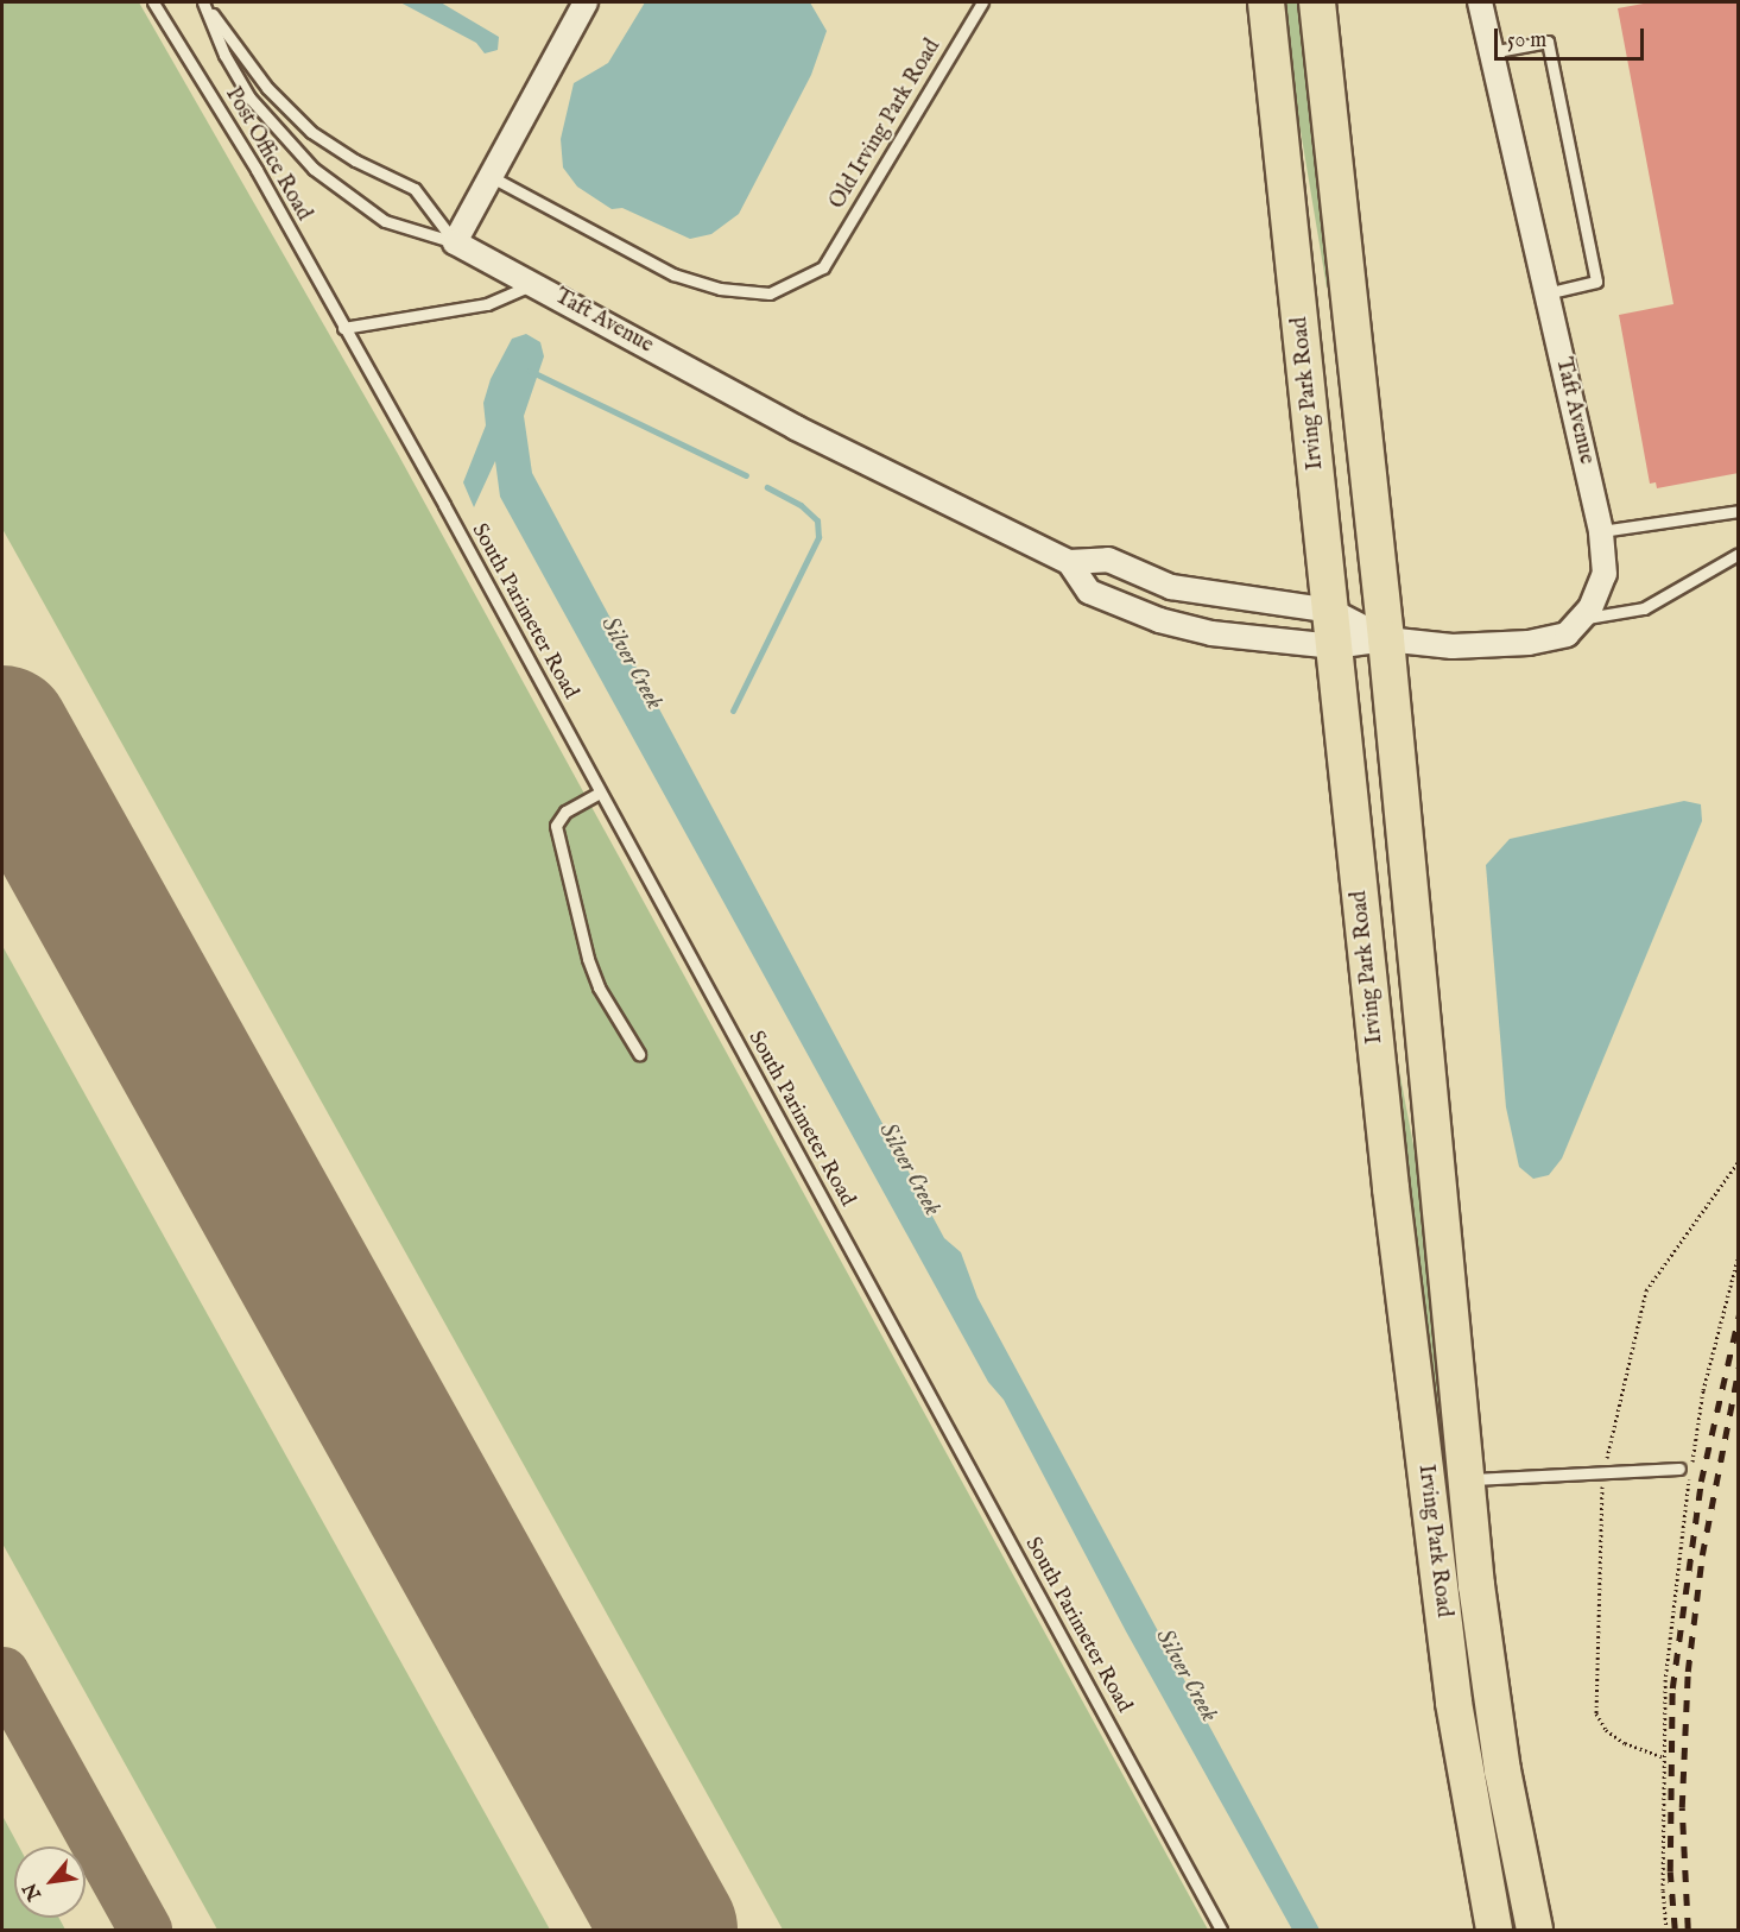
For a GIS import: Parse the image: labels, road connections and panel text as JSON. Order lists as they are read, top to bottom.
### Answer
{
  "streets": {
    "main road": ["Irving Park Road"],
    "street": ["Taft Avenue"],
    "lane": ["Old Irving Park Road", "Post Office Road", "South Parimeter Road"]
  },
  "crossings": [
    ["Post Office Road", "South Parimeter Road"],
    ["Taft Avenue", "Irving Park Road"]
  ],
  "water": ["Silver Creek"],
  "scale_bar": "50 m",
  "north": "bottom left"
}
